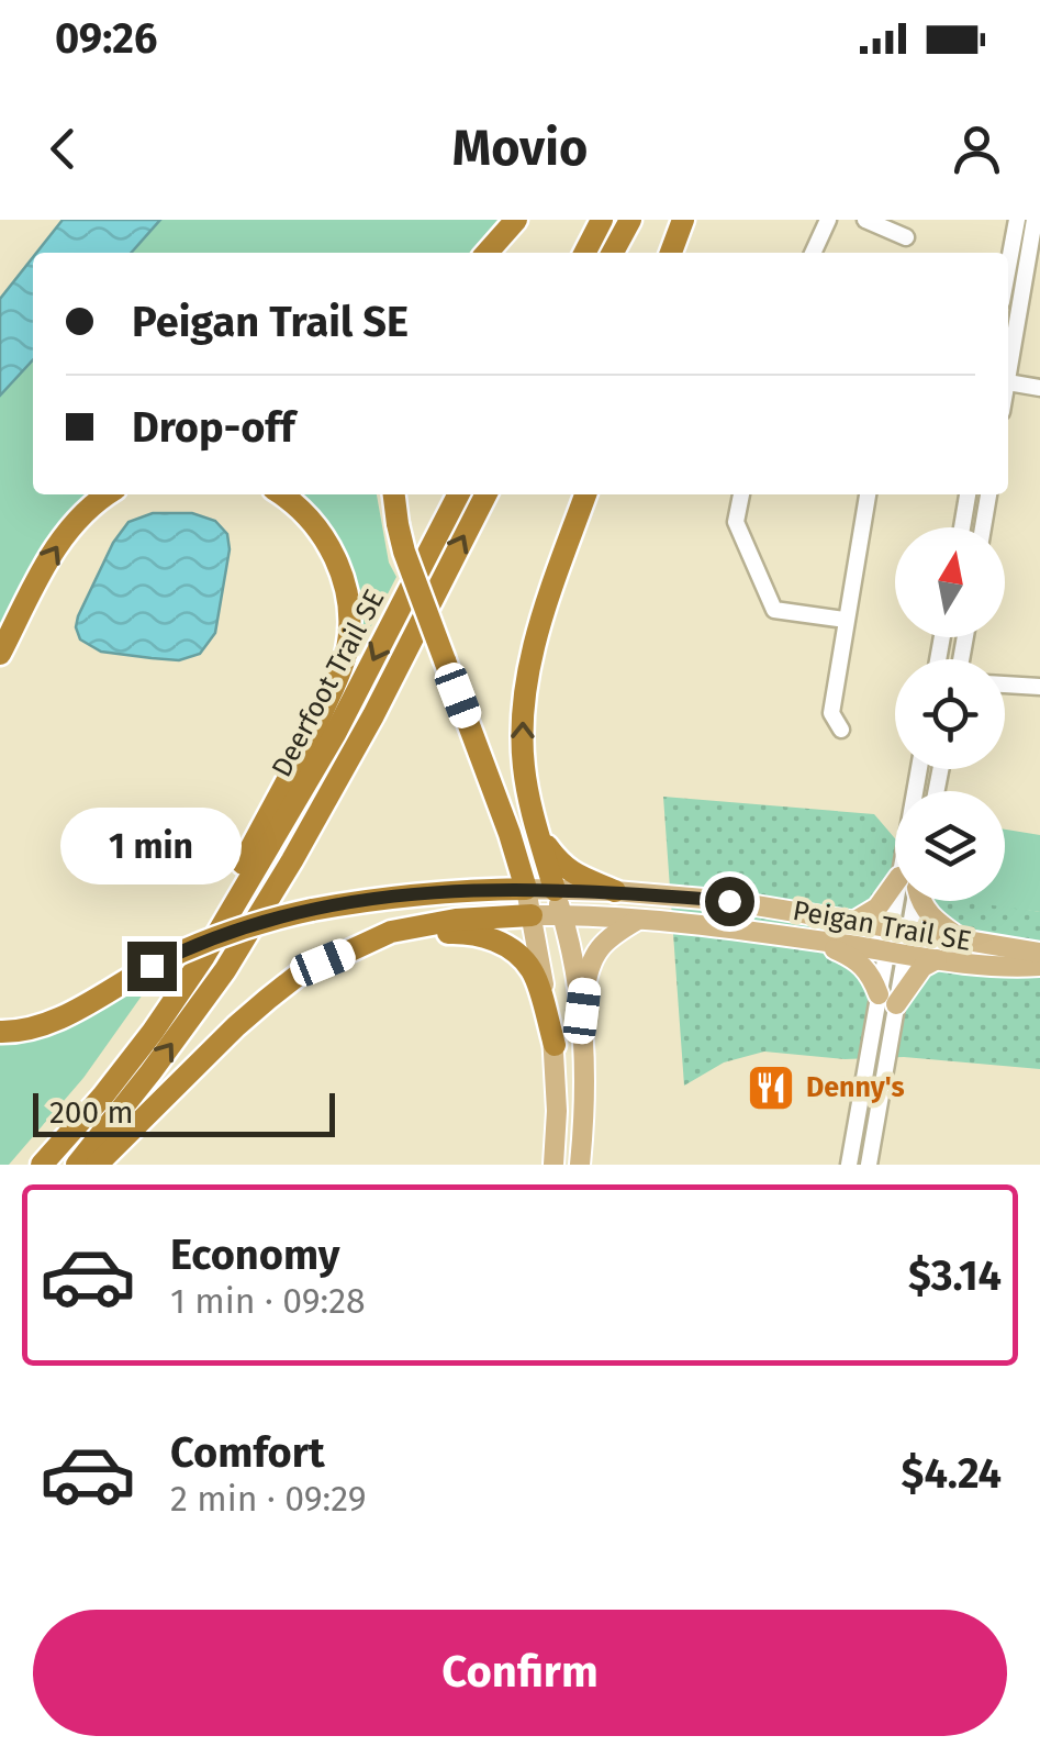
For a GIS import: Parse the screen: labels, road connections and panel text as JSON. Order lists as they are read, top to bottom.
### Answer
{
  "streets": {
    "highway": ["Deerfoot Trail SE"],
    "main road": ["Peigan Trail SE"]
  },
  "places": {
    "restaurant": ["Denny's"]
  },
  "scale_bar": "200 m",
  "north": "top",
  "page": {
    "status": "09:26",
    "header": "Movio",
    "banner": ["Peigan Trail SE", "Drop-off"],
    "bubble": "1 min",
    "scale": "200 m",
    "list": [
      {
        "name": "Economy",
        "note": "1 min · 09:28",
        "value": "$3.14"
      },
      {
        "name": "Comfort",
        "note": "2 min · 09:29",
        "value": "$4.24"
      }
    ],
    "buttons": "Confirm"
  }
}
